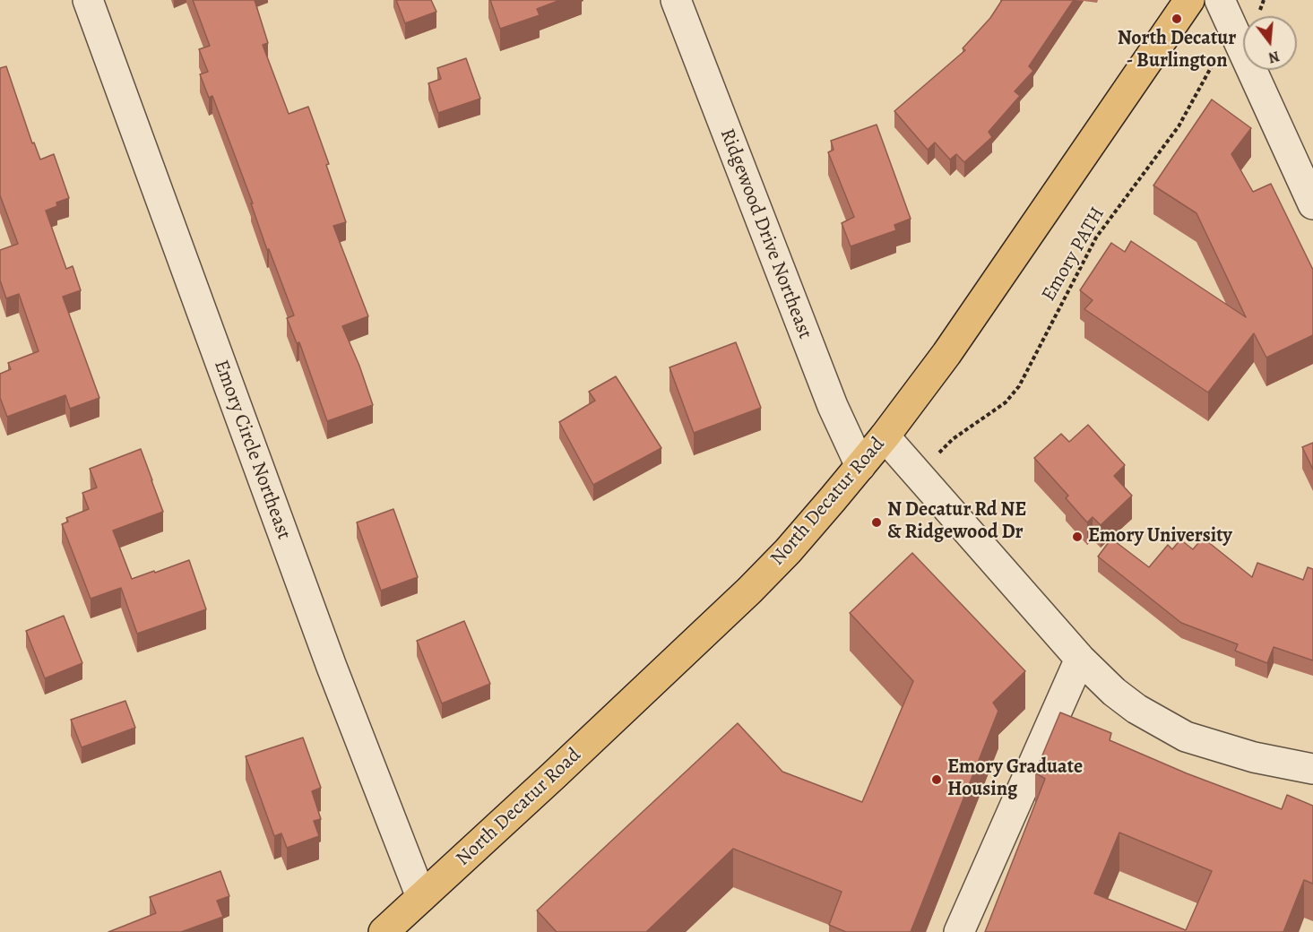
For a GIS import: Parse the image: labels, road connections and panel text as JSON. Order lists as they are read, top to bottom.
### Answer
{
  "streets": {
    "main road": ["North Decatur Road"],
    "street": ["Ridgewood Drive Northeast", "Emory Circle Northeast"],
    "path": ["Emory PATH"]
  },
  "crossings": [
    ["Ridgewood Drive Northeast", "North Decatur Road"],
    ["Emory Circle Northeast", "North Decatur Road"]
  ],
  "places": [
    "North Decatur - Burlington",
    "N Decatur Rd NE & Ridgewood Dr",
    "Emory University",
    "Emory Graduate Housing"
  ],
  "north": "bottom"
}
